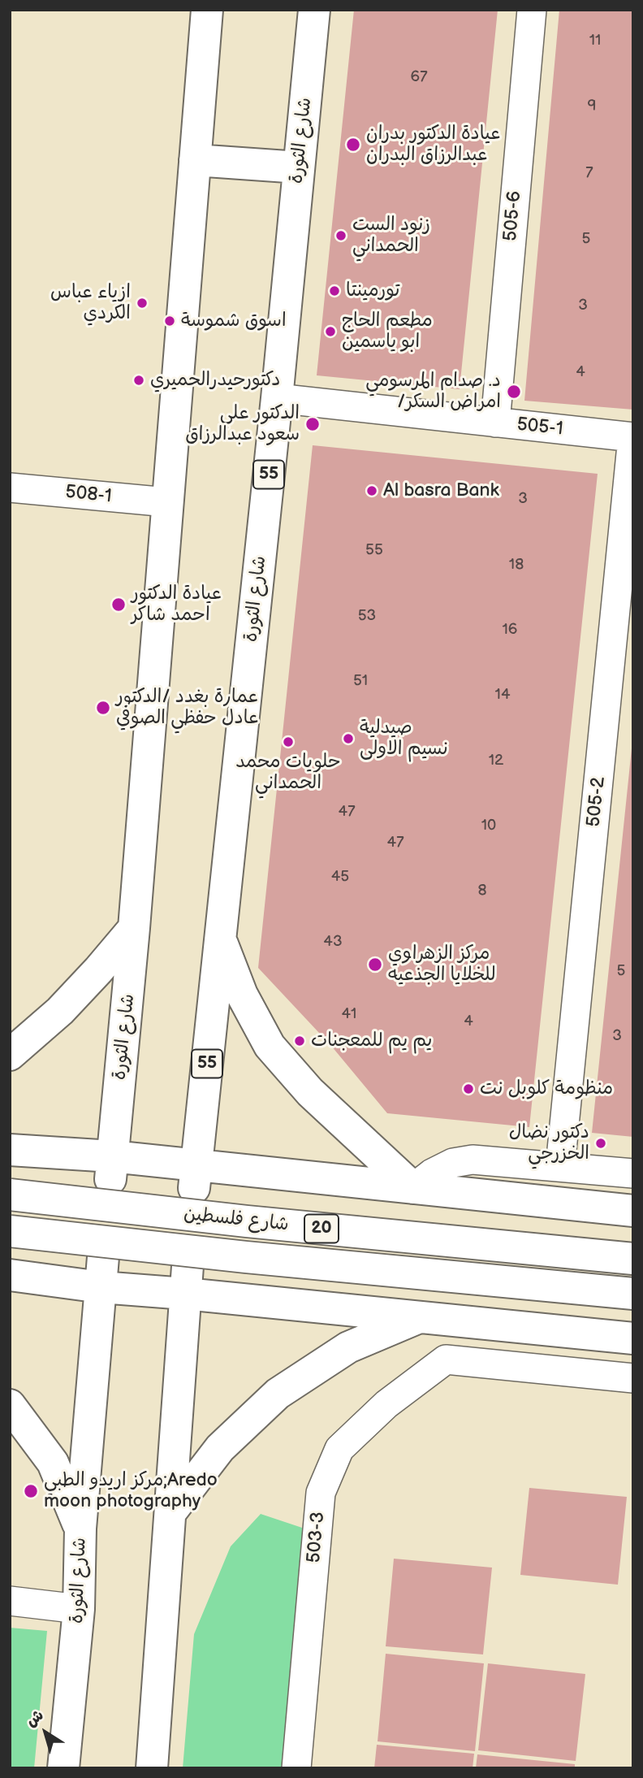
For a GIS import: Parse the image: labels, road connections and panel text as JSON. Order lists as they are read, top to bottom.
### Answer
{
  "streets": {
    "main road": [
      "شارع الثورة",
      "55",
      "شارع فلسطين",
      "20"
    ],
    "street": [
      "505-6",
      "505-1",
      "508-1",
      "505-2",
      "503-3"
    ]
  },
  "crossings": [
    ["شارع الثورة", "505-1"],
    ["شارع الثورة", "508-1"],
    ["505-6", "505-1"],
    ["505-1", "505-2"]
  ],
  "places": [
    "عيادة الدكتور بدران عبدالرزاق البدران",
    "زنود الست الحمداني",
    "تورمينتا",
    "ازياء عباس الكردي",
    "اسوق شموسة",
    "مطعم الحاج ابو ياسمين",
    "دكتورحيدرالحميري",
    "د. صدام المرسومي /امراض السكر",
    "الدكتور علي سعود عبدالرزاق",
    "Al basra Bank",
    "عيادة الدكتور احمد شاكر",
    "عمارة بغدد /الدكتور عادل حفظي الصوفي",
    "صيدلية نسيم الاولى",
    "حلويات محمد الحمداني",
    "مركز الزهراوي للخلايا الجذعيه",
    "يم يم للمعجنات",
    "منظومة كلوبل نت",
    "دكتور نضال الخزرجي",
    "مركز اريدو الطبي;Aredo moon photography"
  ],
  "house_numbers": [
    "11",
    "67",
    "9",
    "7",
    "5",
    "3",
    "4",
    "3",
    "55",
    "18",
    "53",
    "16",
    "51",
    "14",
    "12",
    "47",
    "10",
    "47",
    "45",
    "8",
    "43",
    "5",
    "41",
    "4",
    "3"
  ],
  "north": "top left"
}
